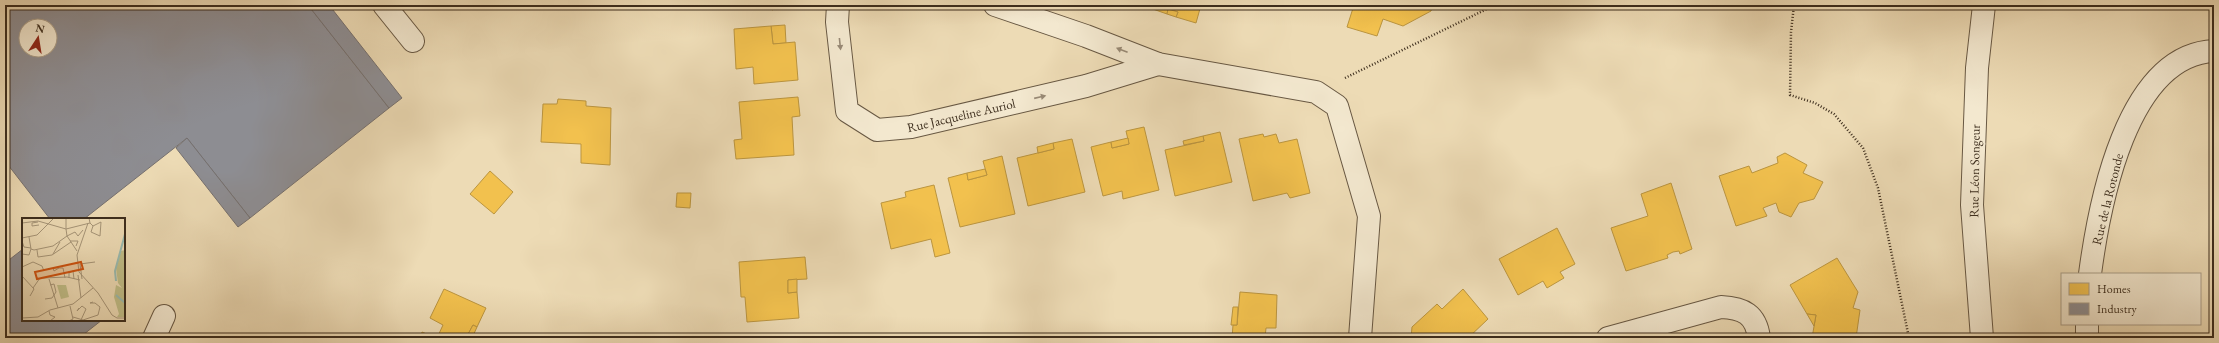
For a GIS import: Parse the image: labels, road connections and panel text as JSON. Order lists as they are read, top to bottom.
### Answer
{
  "streets": {
    "street": ["Rue Jacqueline Auriol", "Rue Léon Songeur", "Rue de la Rotonde"]
  },
  "legend": ["Homes", "Industry"],
  "north": "top"
}
